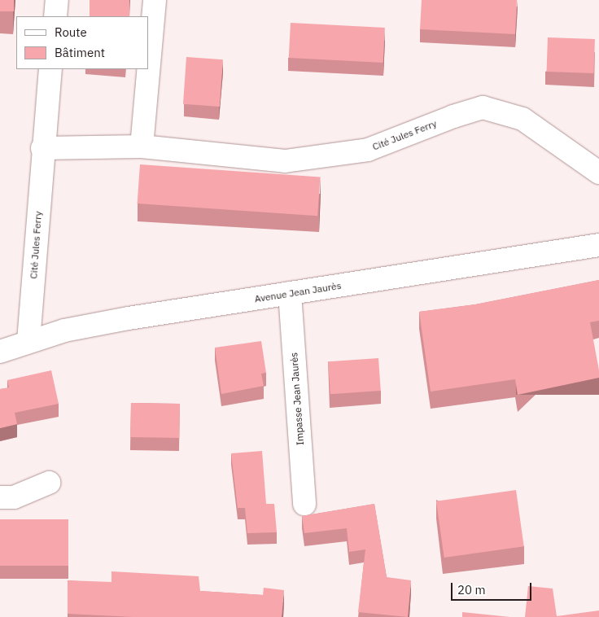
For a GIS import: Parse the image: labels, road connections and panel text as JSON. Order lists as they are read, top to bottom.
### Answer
{
  "streets": {
    "street": ["Cité Jules Ferry", "Avenue Jean Jaurès", "Impasse Jean Jaurès"]
  },
  "crossings": [
    ["Cité Jules Ferry", "Avenue Jean Jaurès"],
    ["Avenue Jean Jaurès", "Impasse Jean Jaurès"]
  ],
  "legend": ["Route", "Bâtiment"],
  "scale_bar": "20 m"
}
